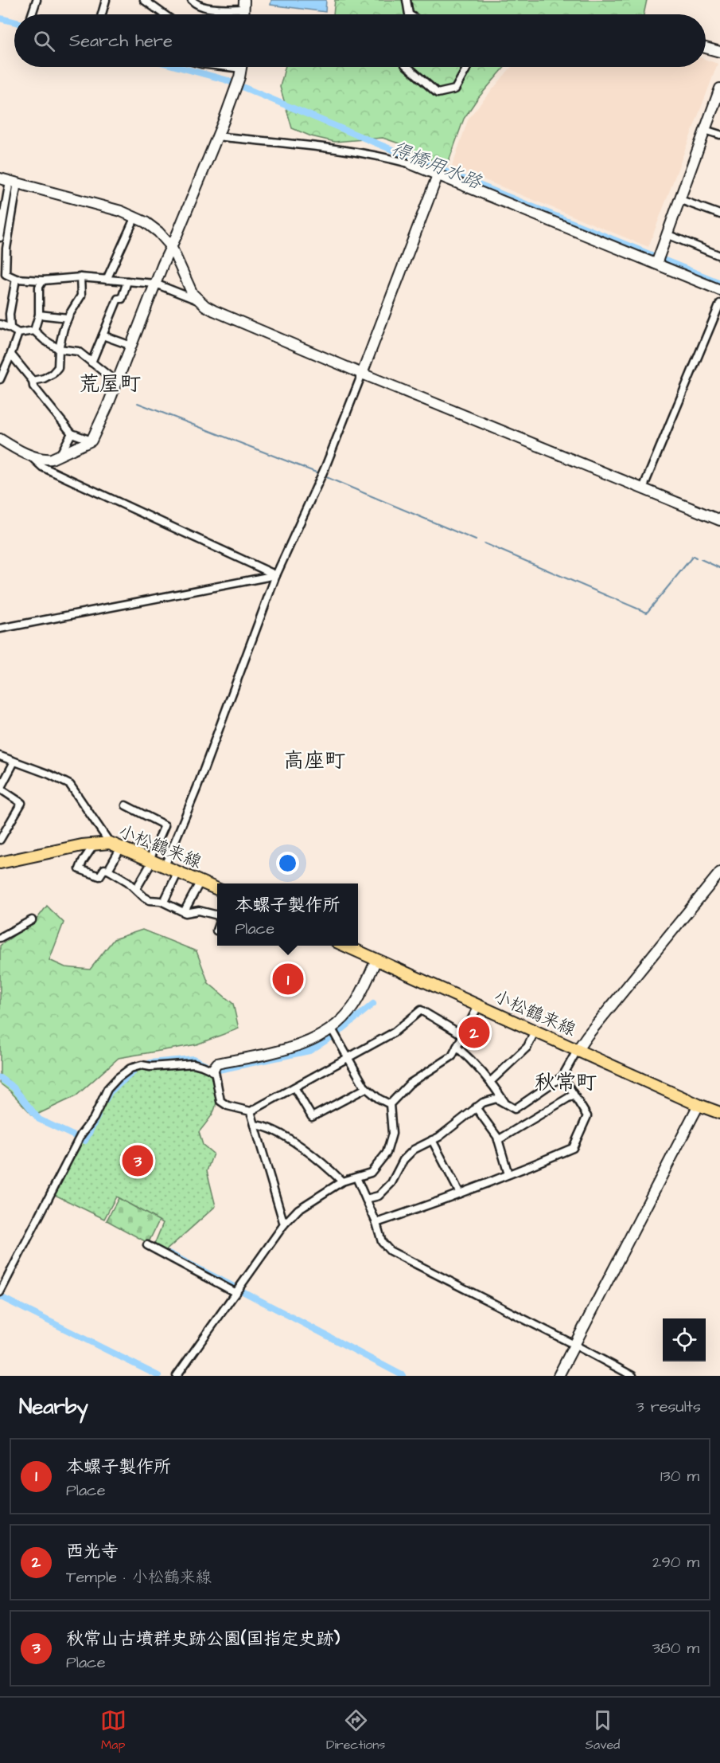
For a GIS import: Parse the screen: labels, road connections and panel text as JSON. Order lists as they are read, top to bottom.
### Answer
{
  "streets": {
    "main road": ["小松鶴来線"]
  },
  "districts": ["荒屋町", "高座町", "秋常町"],
  "water": ["得橋用水路"],
  "page": {
    "search": "Search here",
    "popup": ["本螺子製作所", "Place"],
    "pins": ["1", "2", "3"],
    "heading": ["Nearby", "3 results"],
    "list": [
      {
        "mark": "1",
        "name": "本螺子製作所",
        "note": "Place",
        "value": "130 m"
      },
      {
        "mark": "2",
        "name": "西光寺",
        "note": "Temple · 小松鶴来線",
        "value": "290 m"
      },
      {
        "mark": "3",
        "name": "秋常山古墳群史跡公園(国指定史跡)",
        "note": "Place",
        "value": "380 m"
      }
    ],
    "nav": ["Map", "Directions", "Saved"]
  }
}
